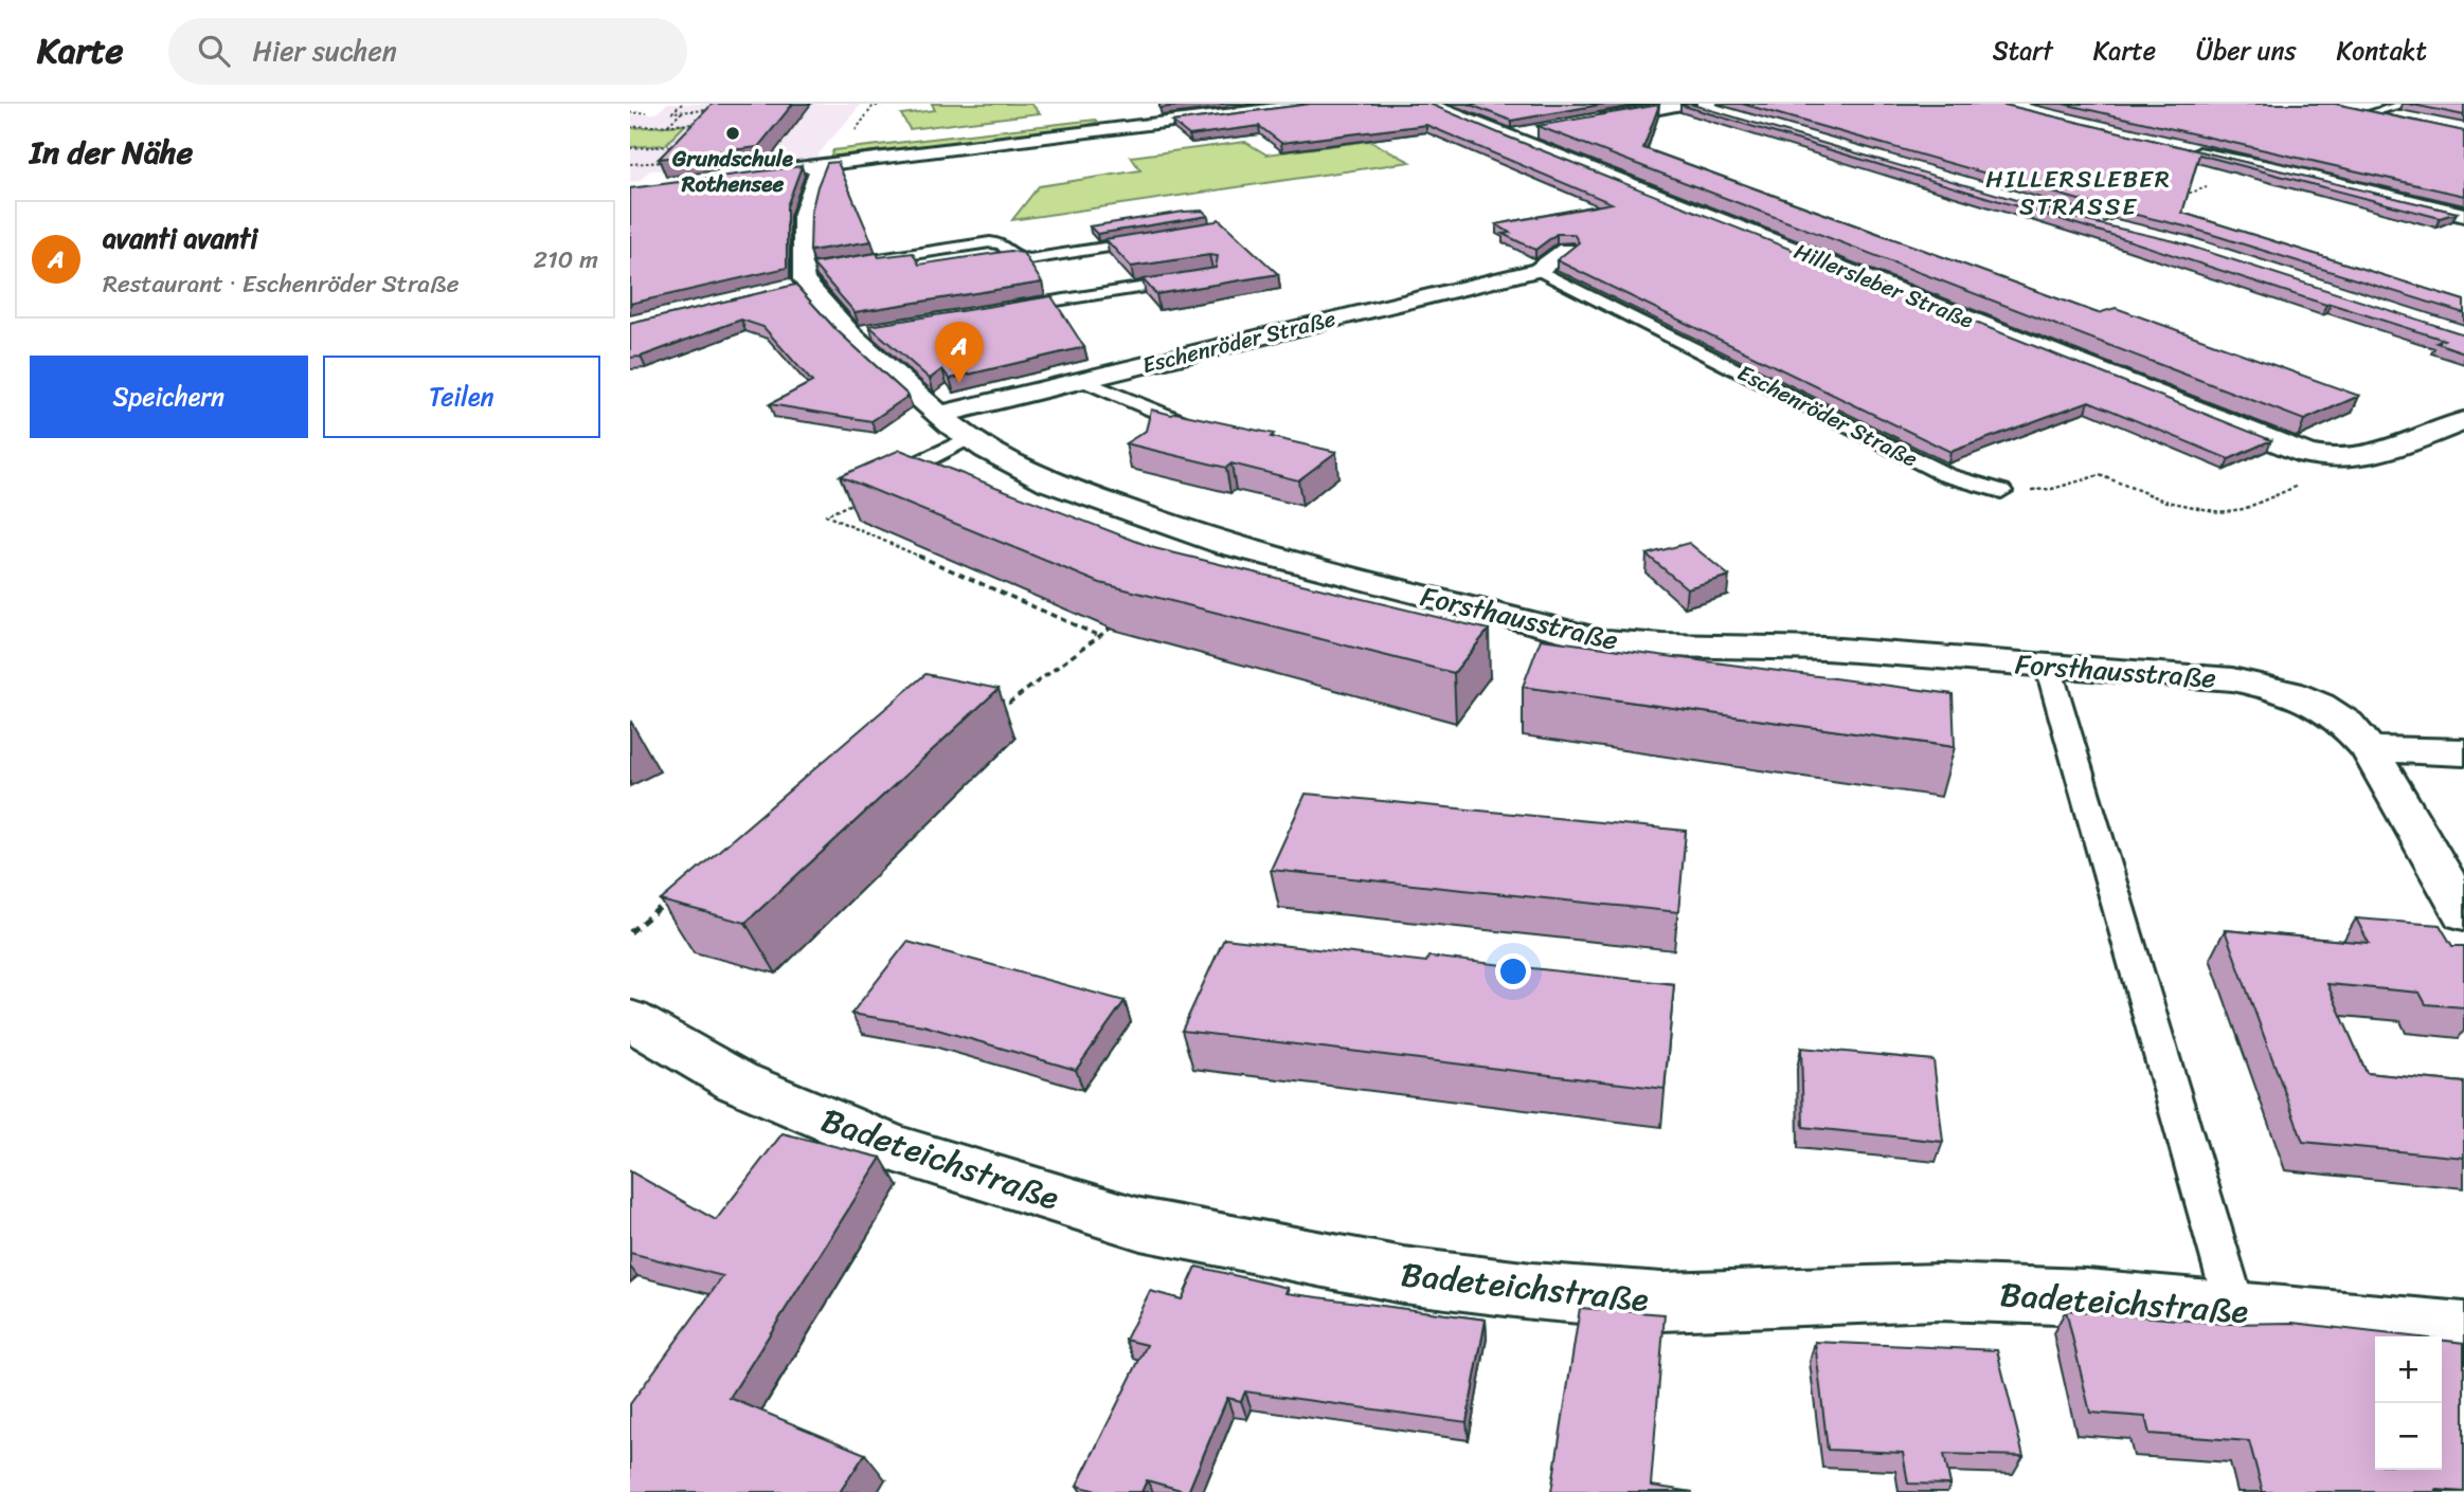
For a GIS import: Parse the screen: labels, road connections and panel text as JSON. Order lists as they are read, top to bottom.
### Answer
{
  "streets": {
    "street": [
      "Hillersleber Straße",
      "Eschenröder Straße",
      "Forsthausstraße",
      "Badeteichstraße"
    ]
  },
  "crossings": [
    ["Eschenröder Straße", "Forsthausstraße"]
  ],
  "districts": ["HILLERSLEBER STRASSE"],
  "places": ["Grundschule Rothensee"],
  "page": {
    "header": "Karte",
    "search": "Hier suchen",
    "nav": [
      "Start",
      "Karte",
      "Über uns",
      "Kontakt"
    ],
    "heading": "In der Nähe",
    "list": [
      {
        "mark": "A",
        "name": "avanti avanti",
        "note": "Restaurant · Eschenröder Straße",
        "value": "210 m"
      }
    ],
    "pins": "A",
    "buttons": ["Speichern", "Teilen"],
    "map_buttons": ["+", "−"]
  }
}
